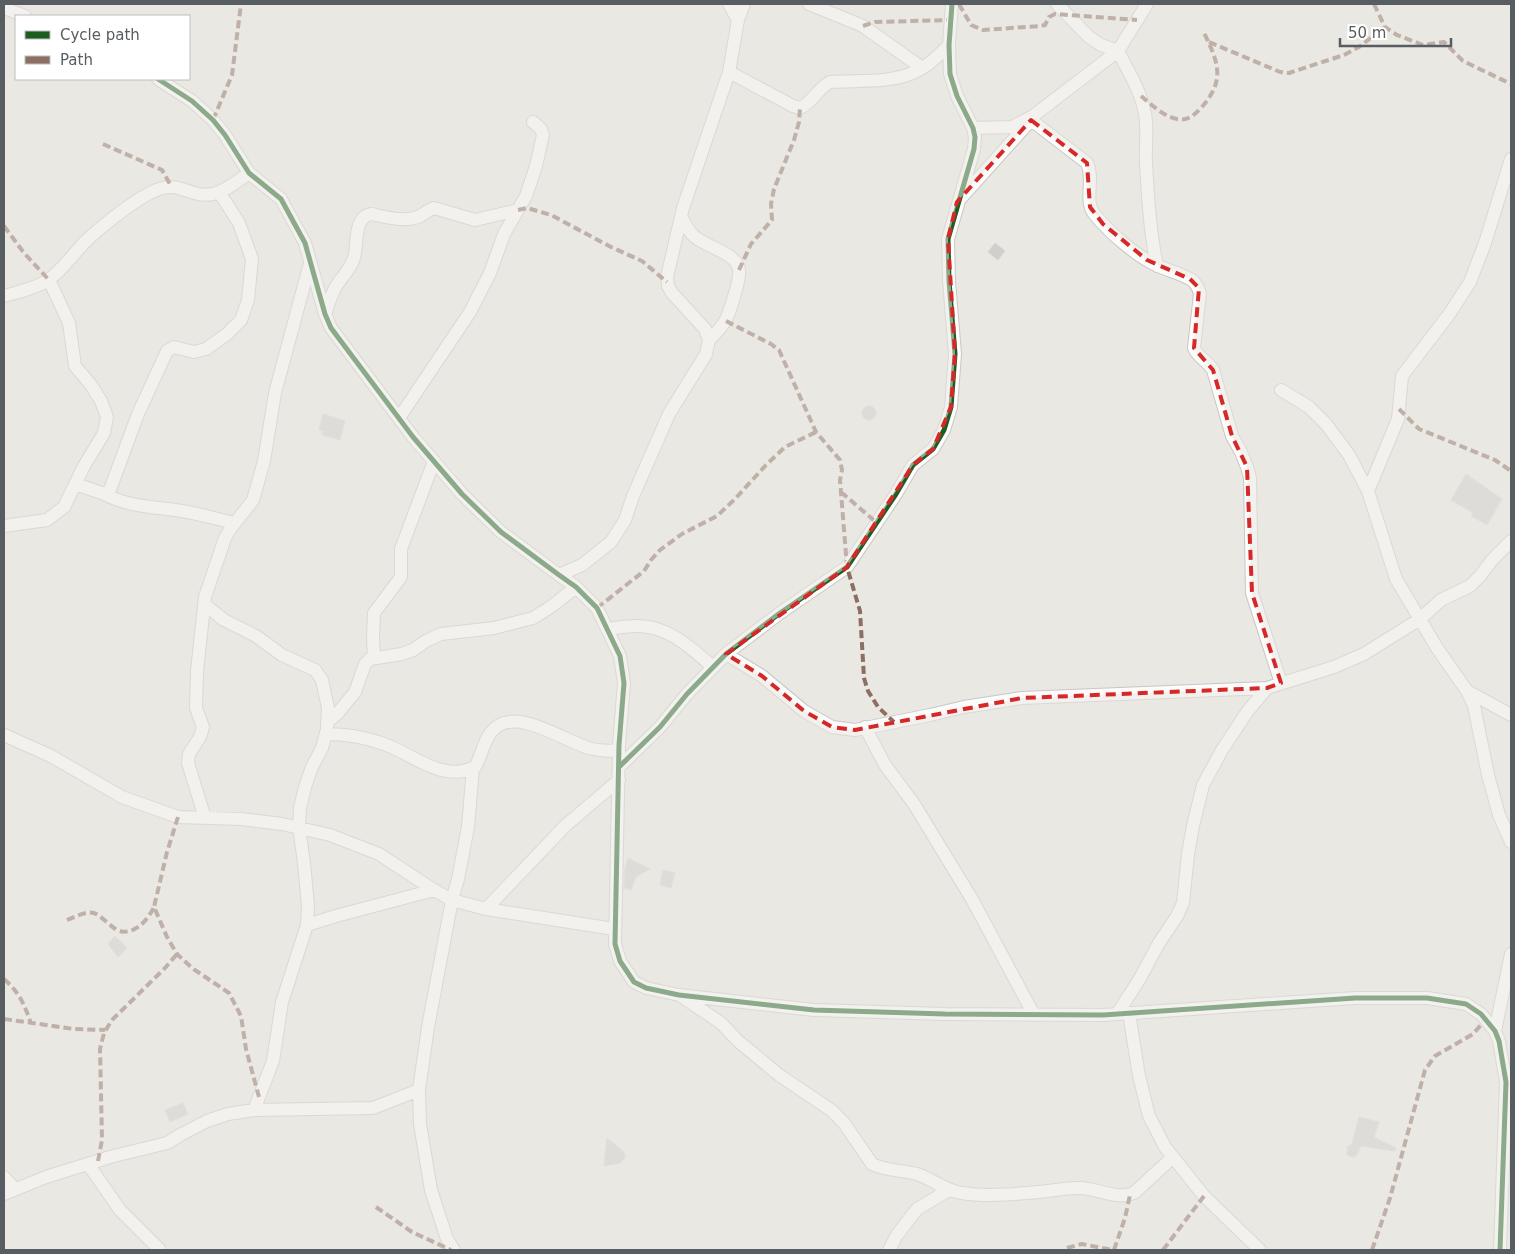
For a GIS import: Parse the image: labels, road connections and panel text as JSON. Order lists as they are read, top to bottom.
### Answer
{
  "legend": ["Cycle path", "Path"],
  "scale_bar": "50 m"
}
